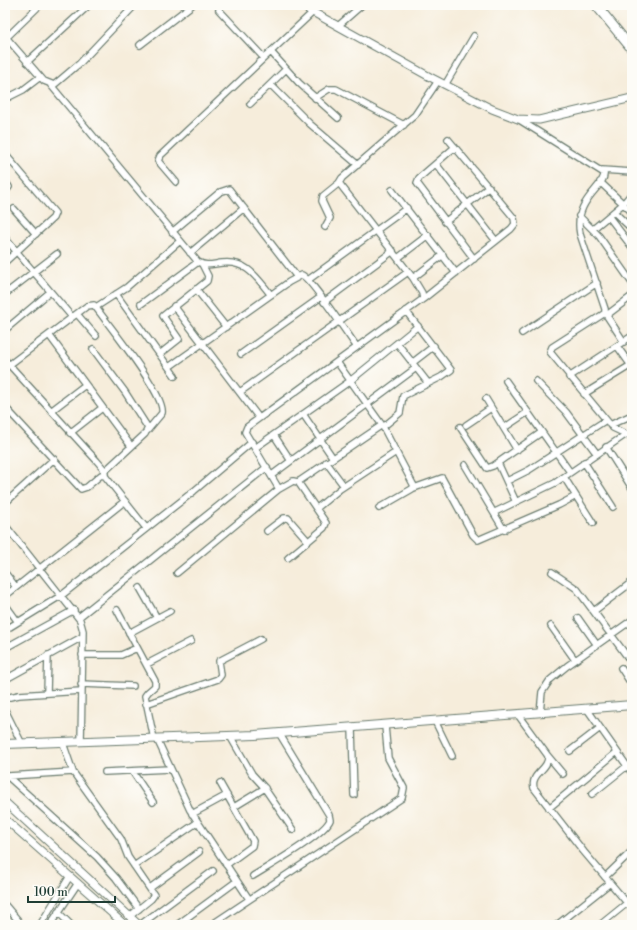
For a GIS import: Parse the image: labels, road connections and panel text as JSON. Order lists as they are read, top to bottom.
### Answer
{
  "scale_bar": "100 m"
}
